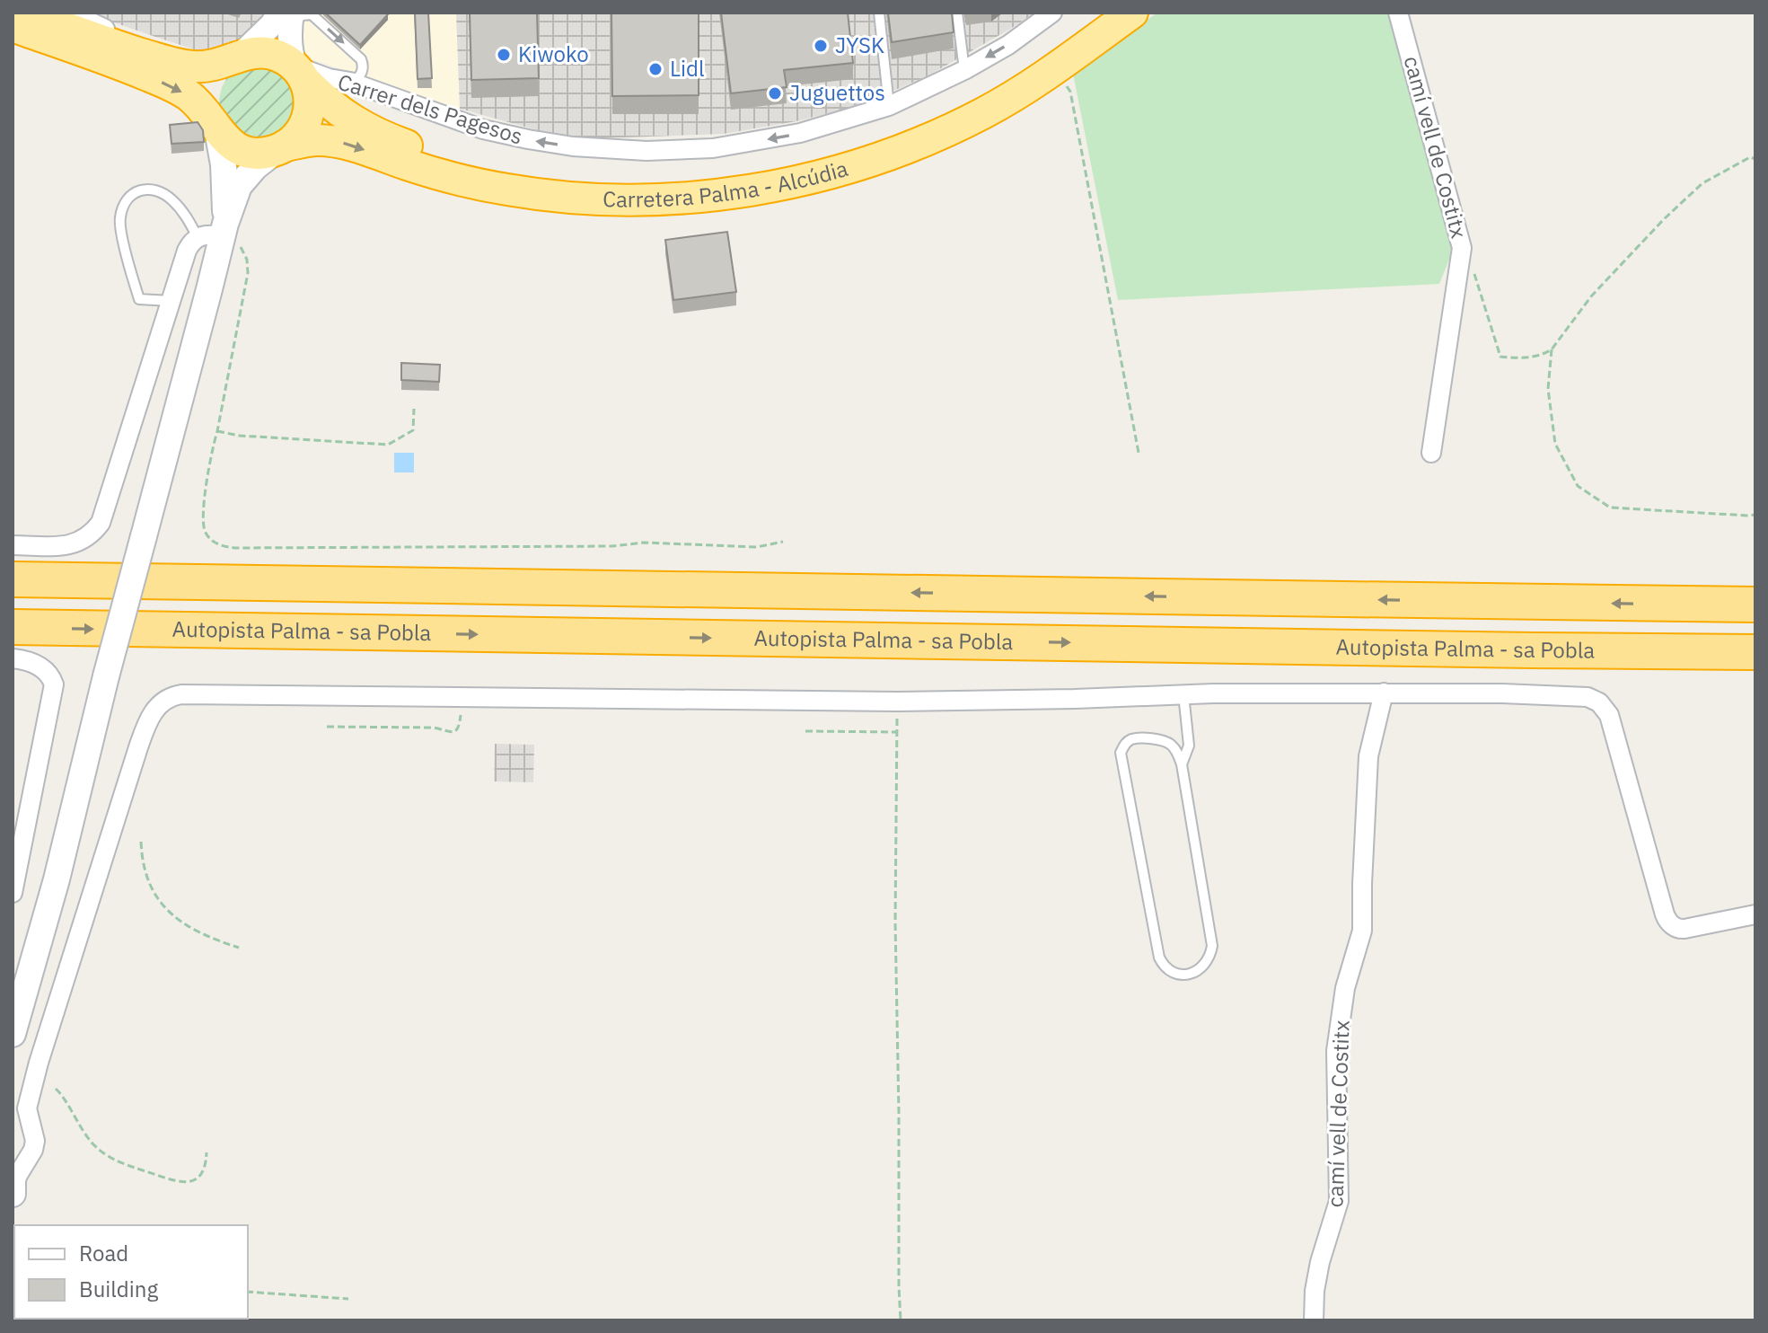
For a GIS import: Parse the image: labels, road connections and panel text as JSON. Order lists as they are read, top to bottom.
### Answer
{
  "streets": {
    "highway": ["Carretera Palma - Alcúdia", "Autopista Palma - sa Pobla"],
    "street": ["Carrer dels Pagesos", "camí vell de Costitx"]
  },
  "crossings": [
    ["Carrer dels Pagesos", "Carretera Palma - Alcúdia"]
  ],
  "one_way": ["Carrer dels Pagesos"],
  "places": [
    "JYSK",
    "Kiwoko",
    "Lidl",
    "Juguettos"
  ],
  "legend": ["Road", "Building"]
}
